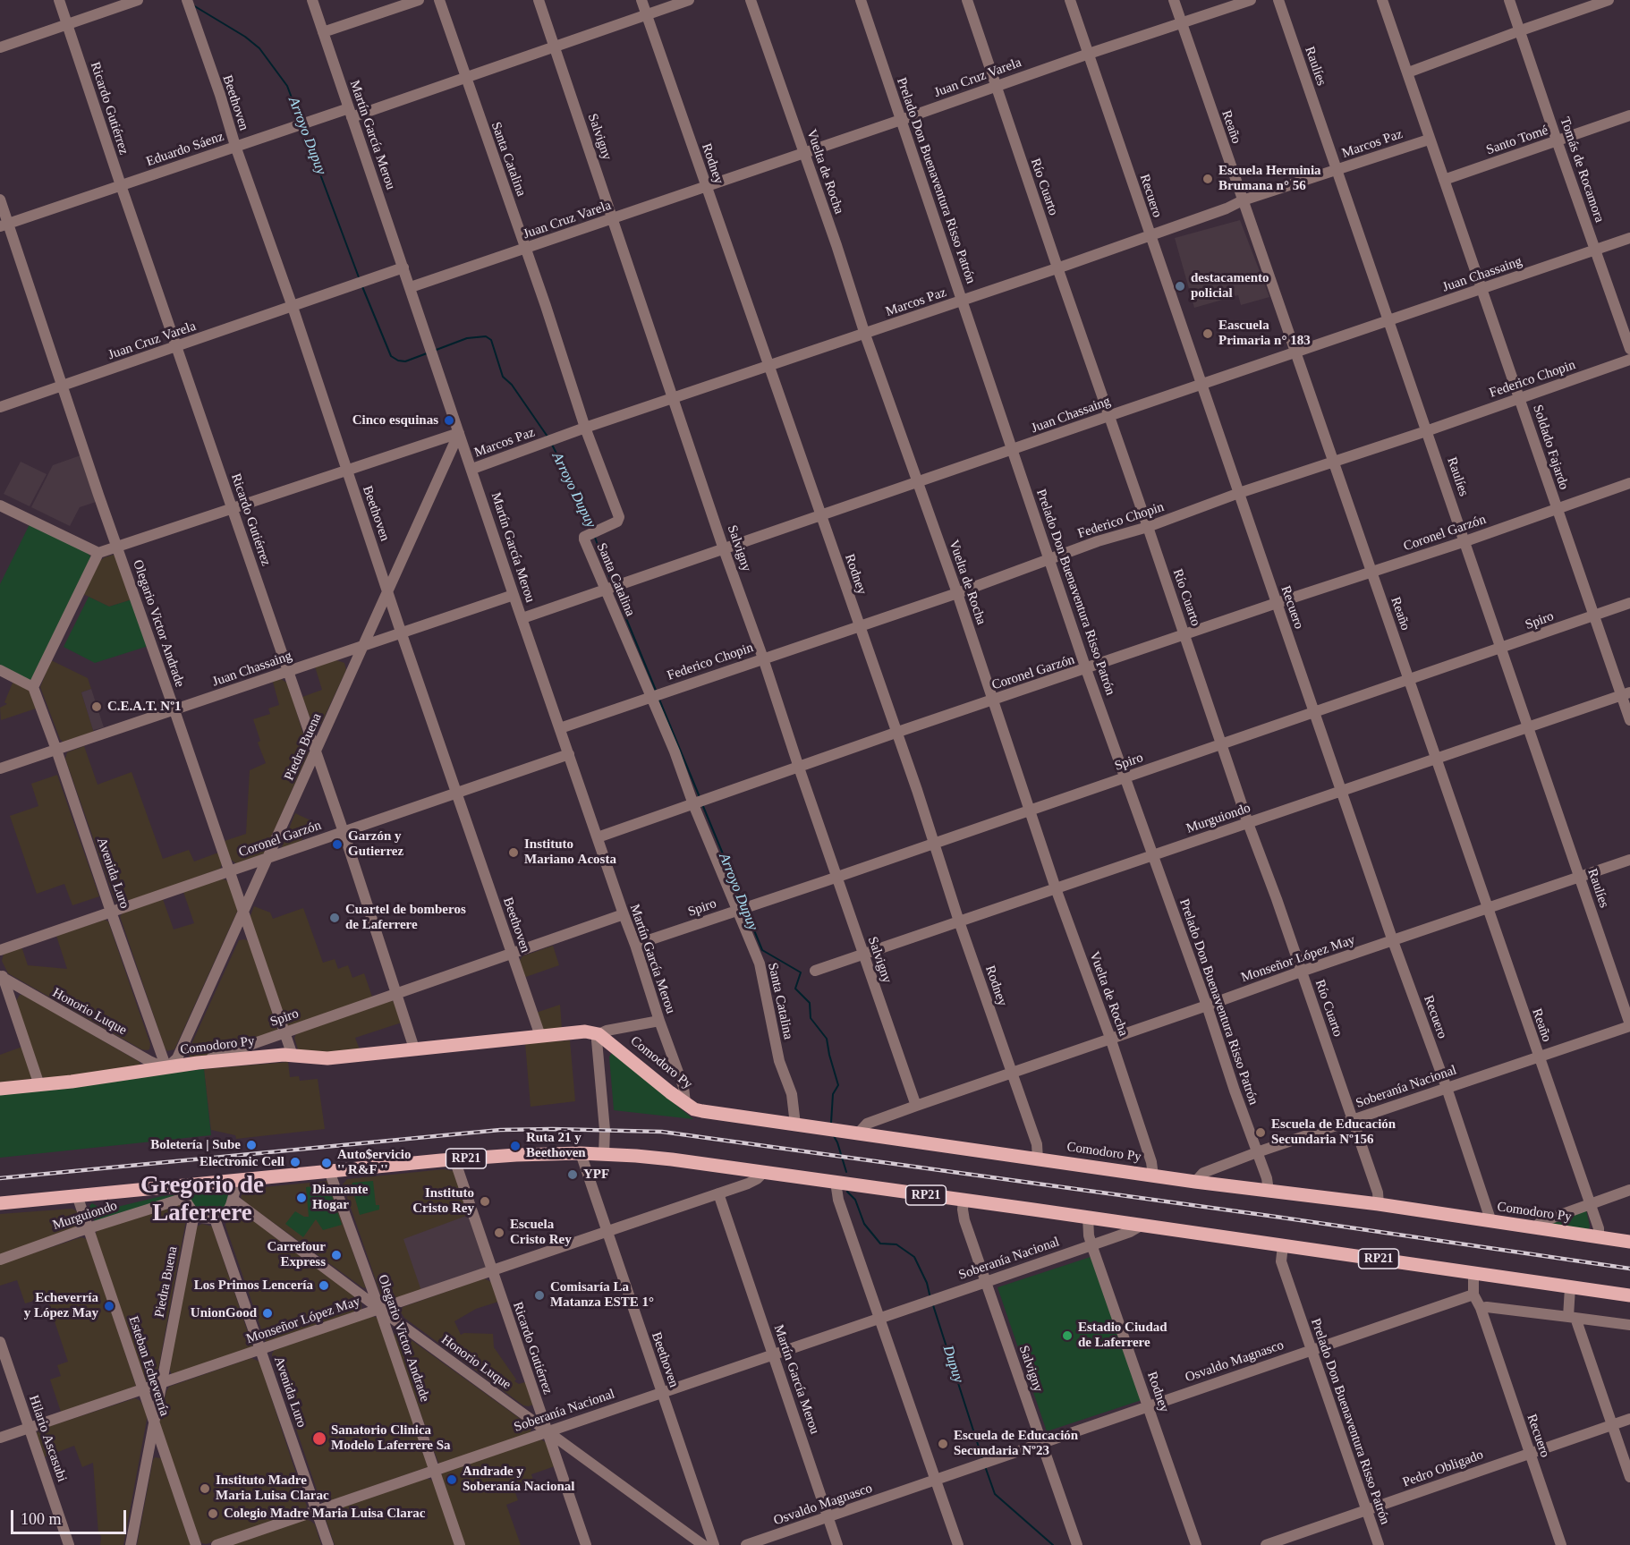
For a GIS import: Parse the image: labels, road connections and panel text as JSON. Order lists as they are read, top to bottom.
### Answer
{
  "streets": {
    "main road": ["Comodoro Py", "RP21"],
    "street": [
      "Raulíes",
      "Juan Cruz Varela",
      "Beethoven",
      "Ricardo Gutiérrez",
      "Reaño",
      "Martín García Merou",
      "Salvigny",
      "Santo Tomé",
      "Marcos Paz",
      "Eduardo Sáenz",
      "Santa Catalina",
      "Rodney",
      "Tomás de Rocamora",
      "Vuelta de Rocha",
      "Prelado Don Buenaventura Risso Patrón",
      "Río Cuarto",
      "Recuero",
      "Juan Chassaing",
      "Federico Chopin",
      "Soldado Fajardo",
      "Coronel Garzón",
      "Spiro",
      "Olegario Victor Andrade",
      "Piedra Buena",
      "Murguiondo",
      "Avenida Luro",
      "Monseñor López May",
      "Honorio Luque",
      "Soberanía Nacional",
      "Osvaldo Magnasco",
      "Esteban Echeverría",
      "Hilario Ascasubi",
      "Pedro Obligado"
    ]
  },
  "crossings": [
    ["Raulíes", "Marcos Paz"],
    ["Raulíes", "Juan Chassaing"],
    ["Raulíes", "Federico Chopin"],
    ["Raulíes", "Coronel Garzón"],
    ["Raulíes", "Spiro"],
    ["Raulíes", "Murguiondo"],
    ["Raulíes", "Monseñor López May"],
    ["Raulíes", "Soberanía Nacional"],
    ["Juan Cruz Varela", "Beethoven"],
    ["Juan Cruz Varela", "Ricardo Gutiérrez"],
    ["Juan Cruz Varela", "Reaño"],
    ["Juan Cruz Varela", "Martín García Merou"],
    ["Juan Cruz Varela", "Salvigny"],
    ["Juan Cruz Varela", "Santa Catalina"],
    ["Juan Cruz Varela", "Rodney"],
    ["Juan Cruz Varela", "Vuelta de Rocha"],
    ["Juan Cruz Varela", "Prelado Don Buenaventura Risso Patrón"],
    ["Juan Cruz Varela", "Río Cuarto"],
    ["Juan Cruz Varela", "Recuero"],
    ["Juan Cruz Varela", "Olegario Victor Andrade"],
    ["Beethoven", "Marcos Paz"],
    ["Beethoven", "Eduardo Sáenz"],
    ["Beethoven", "Juan Chassaing"],
    ["Beethoven", "Coronel Garzón"],
    ["Beethoven", "Spiro"],
    ["Beethoven", "Piedra Buena"],
    ["Beethoven", "Monseñor López May"],
    ["Beethoven", "Comodoro Py"],
    ["Beethoven", "Soberanía Nacional"],
    ["Beethoven", "RP21"],
    ["Ricardo Gutiérrez", "Marcos Paz"],
    ["Ricardo Gutiérrez", "Eduardo Sáenz"],
    ["Ricardo Gutiérrez", "Juan Chassaing"],
    ["Ricardo Gutiérrez", "Coronel Garzón"],
    ["Ricardo Gutiérrez", "Spiro"],
    ["Ricardo Gutiérrez", "Piedra Buena"],
    ["Ricardo Gutiérrez", "Monseñor López May"],
    ["Ricardo Gutiérrez", "Honorio Luque"],
    ["Ricardo Gutiérrez", "Comodoro Py"],
    ["Ricardo Gutiérrez", "Soberanía Nacional"],
    ["Ricardo Gutiérrez", "RP21"],
    ["Reaño", "Marcos Paz"],
    ["Reaño", "Juan Chassaing"],
    ["Reaño", "Federico Chopin"],
    ["Reaño", "Coronel Garzón"],
    ["Reaño", "Spiro"],
    ["Reaño", "Murguiondo"],
    ["Reaño", "Monseñor López May"],
    ["Reaño", "Comodoro Py"],
    ["Reaño", "Soberanía Nacional"],
    ["Martín García Merou", "Marcos Paz"],
    ["Martín García Merou", "Eduardo Sáenz"],
    ["Martín García Merou", "Juan Chassaing"],
    ["Martín García Merou", "Federico Chopin"],
    ["Martín García Merou", "Coronel Garzón"],
    ["Martín García Merou", "Spiro"],
    ["Martín García Merou", "Piedra Buena"],
    ["Martín García Merou", "Monseñor López May"],
    ["Martín García Merou", "Comodoro Py"],
    ["Martín García Merou", "Soberanía Nacional"],
    ["Martín García Merou", "Osvaldo Magnasco"],
    ["Salvigny", "Marcos Paz"],
    ["Salvigny", "Eduardo Sáenz"],
    ["Salvigny", "Juan Chassaing"],
    ["Salvigny", "Federico Chopin"],
    ["Salvigny", "Coronel Garzón"],
    ["Salvigny", "Spiro"],
    ["Salvigny", "Murguiondo"],
    ["Salvigny", "Monseñor López May"],
    ["Salvigny", "Soberanía Nacional"],
    ["Salvigny", "RP21"],
    ["Salvigny", "Osvaldo Magnasco"],
    ["Santo Tomé", "Tomás de Rocamora"],
    ["Santo Tomé", "Soldado Fajardo"],
    ["Marcos Paz", "Santa Catalina"],
    ["Marcos Paz", "Rodney"],
    ["Marcos Paz", "Vuelta de Rocha"],
    ["Marcos Paz", "Prelado Don Buenaventura Risso Patrón"],
    ["Marcos Paz", "Río Cuarto"],
    ["Marcos Paz", "Recuero"],
    ["Marcos Paz", "Soldado Fajardo"],
    ["Marcos Paz", "Olegario Victor Andrade"],
    ["Marcos Paz", "Piedra Buena"],
    ["Eduardo Sáenz", "Santa Catalina"],
    ["Eduardo Sáenz", "Rodney"],
    ["Eduardo Sáenz", "Olegario Victor Andrade"],
    ["Santa Catalina", "Juan Chassaing"],
    ["Santa Catalina", "Federico Chopin"],
    ["Santa Catalina", "Coronel Garzón"],
    ["Santa Catalina", "Spiro"],
    ["Santa Catalina", "Comodoro Py"],
    ["Rodney", "Juan Chassaing"],
    ["Rodney", "Federico Chopin"],
    ["Rodney", "Coronel Garzón"],
    ["Rodney", "Spiro"],
    ["Rodney", "Murguiondo"],
    ["Rodney", "Monseñor López May"],
    ["Rodney", "Comodoro Py"],
    ["Rodney", "Soberanía Nacional"],
    ["Rodney", "RP21"],
    ["Rodney", "Osvaldo Magnasco"],
    ["Tomás de Rocamora", "Juan Chassaing"],
    ["Vuelta de Rocha", "Juan Chassaing"],
    ["Vuelta de Rocha", "Federico Chopin"],
    ["Vuelta de Rocha", "Coronel Garzón"],
    ["Vuelta de Rocha", "Spiro"],
    ["Vuelta de Rocha", "Murguiondo"],
    ["Vuelta de Rocha", "Monseñor López May"],
    ["Vuelta de Rocha", "Comodoro Py"],
    ["Prelado Don Buenaventura Risso Patrón", "Juan Chassaing"],
    ["Prelado Don Buenaventura Risso Patrón", "Federico Chopin"],
    ["Prelado Don Buenaventura Risso Patrón", "Coronel Garzón"],
    ["Prelado Don Buenaventura Risso Patrón", "Spiro"],
    ["Prelado Don Buenaventura Risso Patrón", "Murguiondo"],
    ["Prelado Don Buenaventura Risso Patrón", "Monseñor López May"],
    ["Prelado Don Buenaventura Risso Patrón", "Comodoro Py"],
    ["Prelado Don Buenaventura Risso Patrón", "Soberanía Nacional"],
    ["Prelado Don Buenaventura Risso Patrón", "RP21"],
    ["Prelado Don Buenaventura Risso Patrón", "Osvaldo Magnasco"],
    ["Prelado Don Buenaventura Risso Patrón", "Pedro Obligado"],
    ["Río Cuarto", "Juan Chassaing"],
    ["Río Cuarto", "Federico Chopin"],
    ["Río Cuarto", "Coronel Garzón"],
    ["Río Cuarto", "Spiro"],
    ["Río Cuarto", "Murguiondo"],
    ["Río Cuarto", "Monseñor López May"],
    ["Río Cuarto", "Comodoro Py"],
    ["Río Cuarto", "Soberanía Nacional"],
    ["Recuero", "Juan Chassaing"],
    ["Recuero", "Federico Chopin"],
    ["Recuero", "Coronel Garzón"],
    ["Recuero", "Spiro"],
    ["Recuero", "Murguiondo"],
    ["Recuero", "Monseñor López May"],
    ["Recuero", "Comodoro Py"],
    ["Recuero", "Soberanía Nacional"],
    ["Recuero", "RP21"],
    ["Recuero", "Osvaldo Magnasco"],
    ["Recuero", "Pedro Obligado"],
    ["Juan Chassaing", "Soldado Fajardo"],
    ["Juan Chassaing", "Olegario Victor Andrade"],
    ["Juan Chassaing", "Piedra Buena"],
    ["Juan Chassaing", "Avenida Luro"],
    ["Federico Chopin", "Soldado Fajardo"],
    ["Soldado Fajardo", "Coronel Garzón"],
    ["Soldado Fajardo", "Spiro"],
    ["Soldado Fajardo", "Murguiondo"],
    ["Coronel Garzón", "Olegario Victor Andrade"],
    ["Coronel Garzón", "Piedra Buena"],
    ["Coronel Garzón", "Avenida Luro"],
    ["Spiro", "Olegario Victor Andrade"],
    ["Spiro", "Comodoro Py"],
    ["Olegario Victor Andrade", "Piedra Buena"],
    ["Olegario Victor Andrade", "Monseñor López May"],
    ["Olegario Victor Andrade", "Honorio Luque"],
    ["Olegario Victor Andrade", "Comodoro Py"],
    ["Olegario Victor Andrade", "Soberanía Nacional"],
    ["Olegario Victor Andrade", "RP21"],
    ["Piedra Buena", "Murguiondo"],
    ["Piedra Buena", "Avenida Luro"],
    ["Piedra Buena", "Monseñor López May"],
    ["Piedra Buena", "Honorio Luque"],
    ["Piedra Buena", "Comodoro Py"],
    ["Piedra Buena", "Esteban Echeverría"],
    ["Murguiondo", "Esteban Echeverría"],
    ["Avenida Luro", "Monseñor López May"],
    ["Avenida Luro", "Honorio Luque"],
    ["Avenida Luro", "Comodoro Py"],
    ["Avenida Luro", "Soberanía Nacional"],
    ["Monseñor López May", "Honorio Luque"],
    ["Monseñor López May", "Comodoro Py"],
    ["Monseñor López May", "RP21"],
    ["Monseñor López May", "Esteban Echeverría"],
    ["Monseñor López May", "Hilario Ascasubi"],
    ["Honorio Luque", "Comodoro Py"],
    ["Honorio Luque", "Soberanía Nacional"],
    ["Comodoro Py", "Soberanía Nacional"],
    ["Soberanía Nacional", "RP21"],
    ["RP21", "Esteban Echeverría"]
  ],
  "districts": ["Gregorio de Laferrere"],
  "water": ["Arroyo Dupuy", "Dupuy"],
  "places": [
    "Escuela Herminia Brumana n° 56",
    "destacamento policial",
    "Eascuela Primaria n° 183",
    "Cinco esquinas",
    "C.E.A.T. Nº1",
    "Garzón y Gutierrez",
    "Instituto Mariano Acosta",
    "Cuartel de bomberos de Laferrere",
    "Escuela de Educación Secundaria Nº156",
    "Boletería | Sube",
    "Ruta 21 y Beethoven",
    "Electronic Cell",
    "Auto$ervicio '' R&F ''",
    "YPF",
    "Diamante Hogar",
    "Instituto Cristo Rey",
    "Escuela Cristo Rey",
    "Carrefour Express",
    "Los Primos Lencería",
    "Comisaría La Matanza ESTE 1°",
    "Echeverría y López May",
    "UnionGood",
    "Estadio Ciudad de Laferrere",
    "Sanatorio Clinica Modelo Laferrere Sa",
    "Escuela de Educación Secundaria Nº23",
    "Andrade y Soberanía Nacional",
    "Instituto Madre Maria Luisa Clarac",
    "Colegio Madre Maria Luisa Clarac"
  ],
  "scale_bar": "100 m"
}
